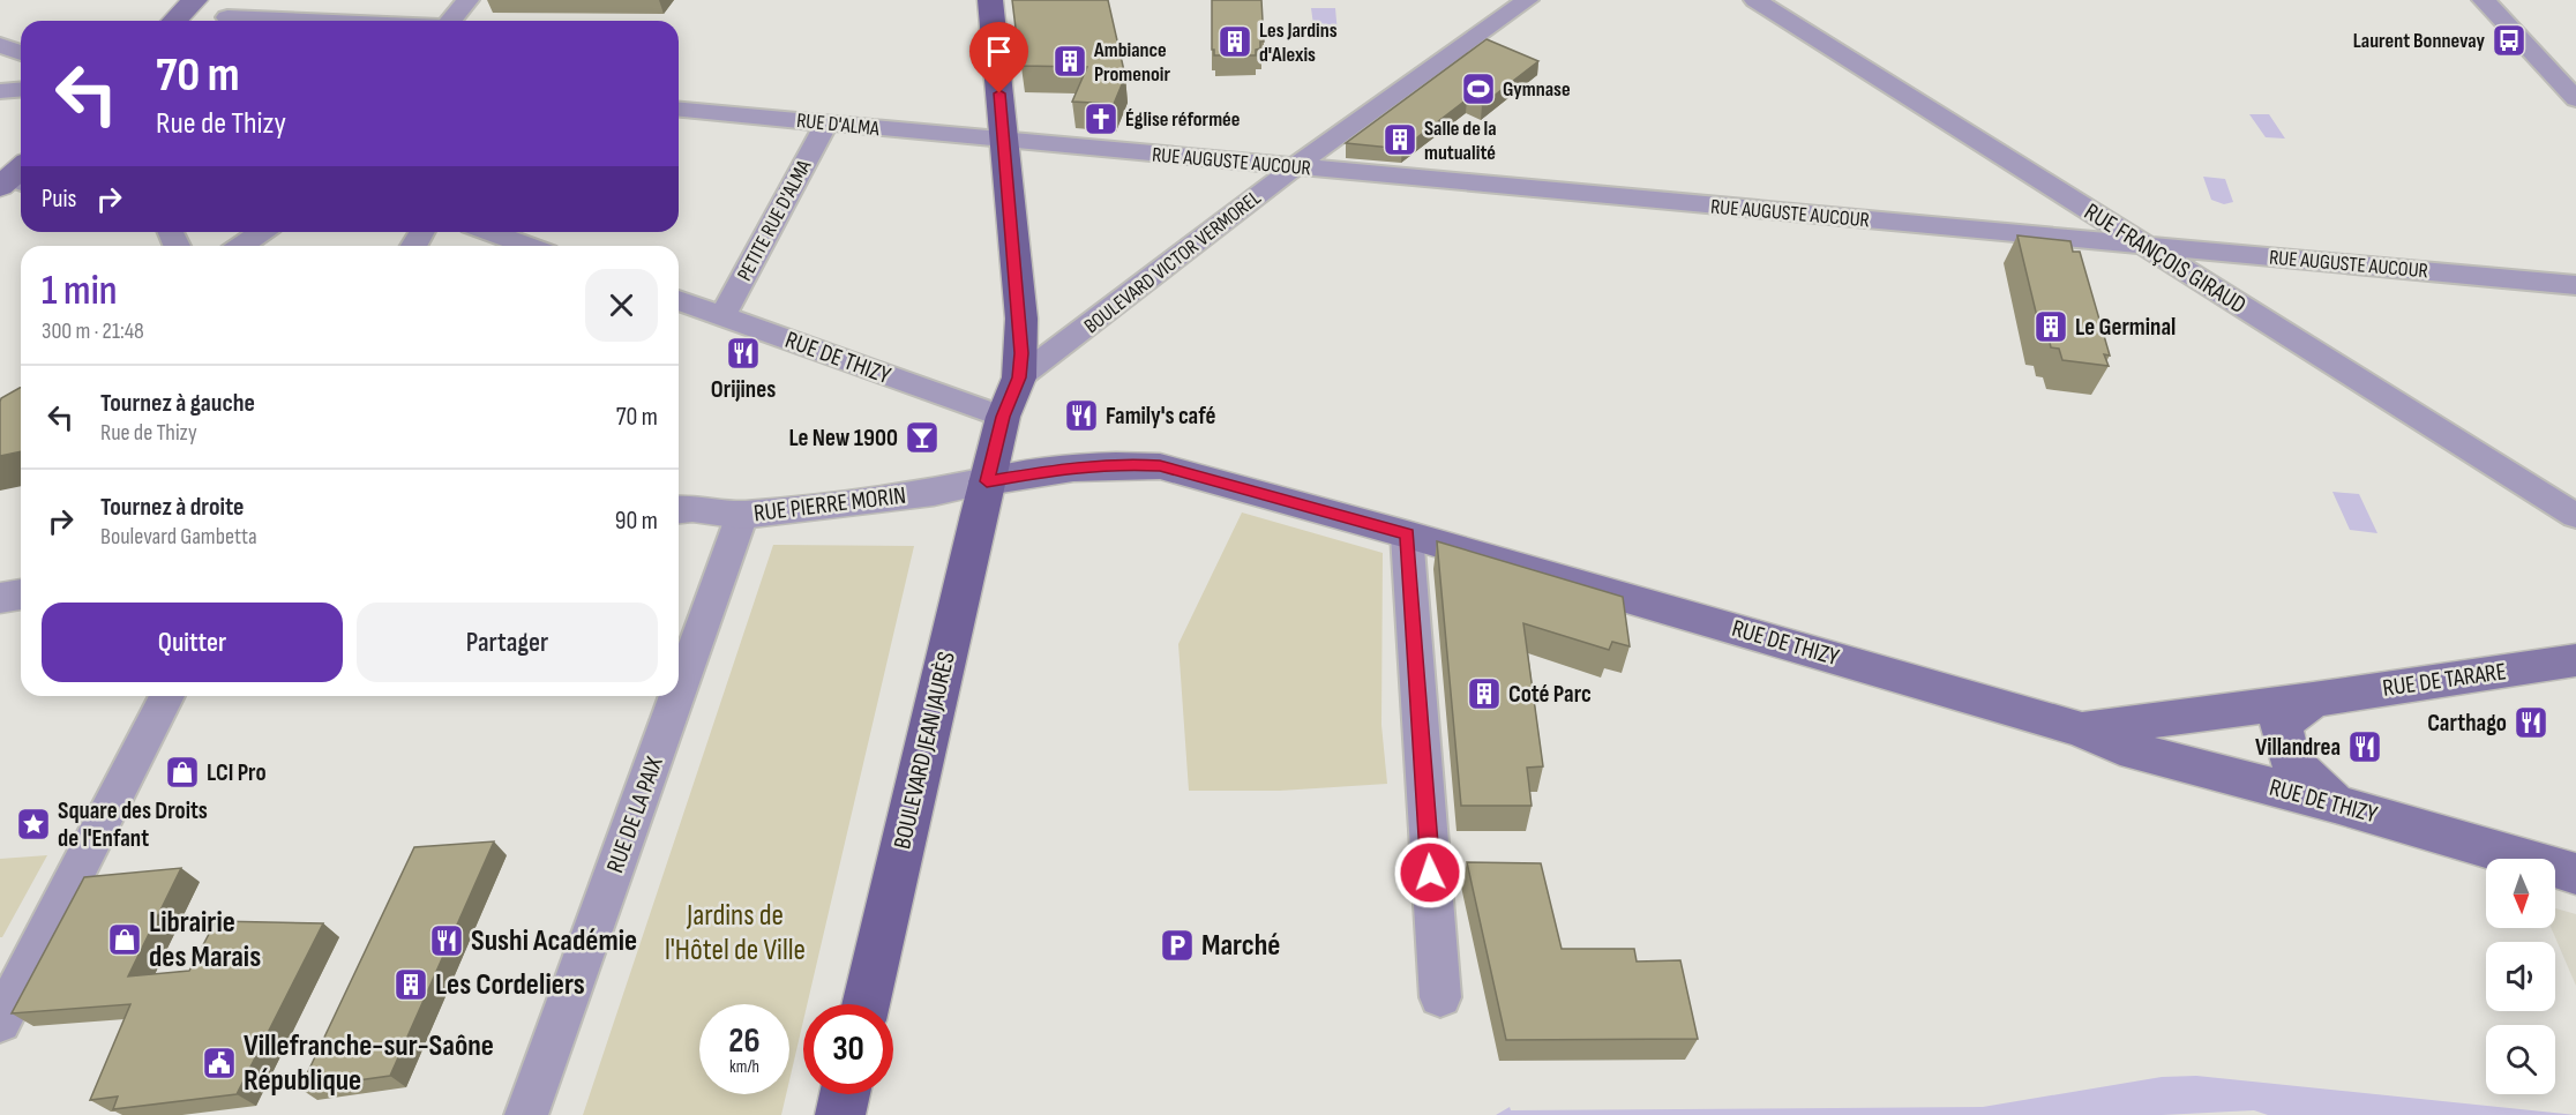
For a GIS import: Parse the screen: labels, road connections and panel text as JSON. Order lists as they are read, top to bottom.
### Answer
{
  "streets": {
    "main road": ["RUE DE THIZY", "RUE DE TARARE", "BOULEVARD JEAN JAURÈS"],
    "street": [
      "RUE D'ALMA",
      "RUE AUGUSTE AUCOUR",
      "PETITE RUE D'ALMA",
      "RUE FRANÇOIS GIRAUD",
      "BOULEVARD VICTOR VERMOREL",
      "RUE PIERRE MORIN",
      "RUE DE LA PAIX"
    ]
  },
  "crossings": [
    ["RUE D'ALMA", "RUE AUGUSTE AUCOUR"],
    ["RUE D'ALMA", "PETITE RUE D'ALMA"],
    ["RUE D'ALMA", "BOULEVARD JEAN JAURÈS"],
    ["RUE AUGUSTE AUCOUR", "RUE FRANÇOIS GIRAUD"],
    ["RUE AUGUSTE AUCOUR", "BOULEVARD VICTOR VERMOREL"],
    ["RUE AUGUSTE AUCOUR", "BOULEVARD JEAN JAURÈS"],
    ["PETITE RUE D'ALMA", "RUE DE THIZY"],
    ["BOULEVARD VICTOR VERMOREL", "BOULEVARD JEAN JAURÈS"],
    ["RUE DE THIZY", "RUE PIERRE MORIN"],
    ["RUE DE THIZY", "RUE DE TARARE"],
    ["RUE DE THIZY", "BOULEVARD JEAN JAURÈS"],
    ["RUE PIERRE MORIN", "BOULEVARD JEAN JAURÈS"],
    ["RUE PIERRE MORIN", "RUE DE LA PAIX"]
  ],
  "parks": ["Jardins de l'Hôtel de Ville"],
  "places": {
    "bus stop": ["Laurent Bonnevay"],
    "building": [
      "Les Jardins d'Alexis",
      "Ambiance Promenoir",
      "Salle de la mutualité",
      "Le Germinal",
      "Coté Parc",
      "Les Cordeliers"
    ],
    "sports": ["Gymnase"],
    "church": ["Église réformée"],
    "restaurant": [
      "Orijines",
      "Family's café",
      "Carthago",
      "Villandrea",
      "Sushi Académie"
    ],
    "bar": ["Le New 1900"],
    "shop": ["LCI Pro", "Librairie des Marais"],
    "place": ["Square des Droits de l'Enfant"],
    "parking": ["Marché"],
    "public building": ["Villefranche-sur-Saône République"]
  },
  "north": "bottom",
  "page": {
    "turn": ["70 m", "Rue de Thizy"],
    "then": "Puis",
    "heading": ["1 min", "300 m · 21:48"],
    "list": [
      {
        "name": "Tournez à gauche",
        "note": "Rue de Thizy",
        "value": "70 m"
      },
      {
        "name": "Tournez à droite",
        "note": "Boulevard Gambetta",
        "value": "90 m"
      }
    ],
    "buttons": ["Quitter", "Partager"],
    "speed": "26 km/h",
    "limit": "30"
  }
}
